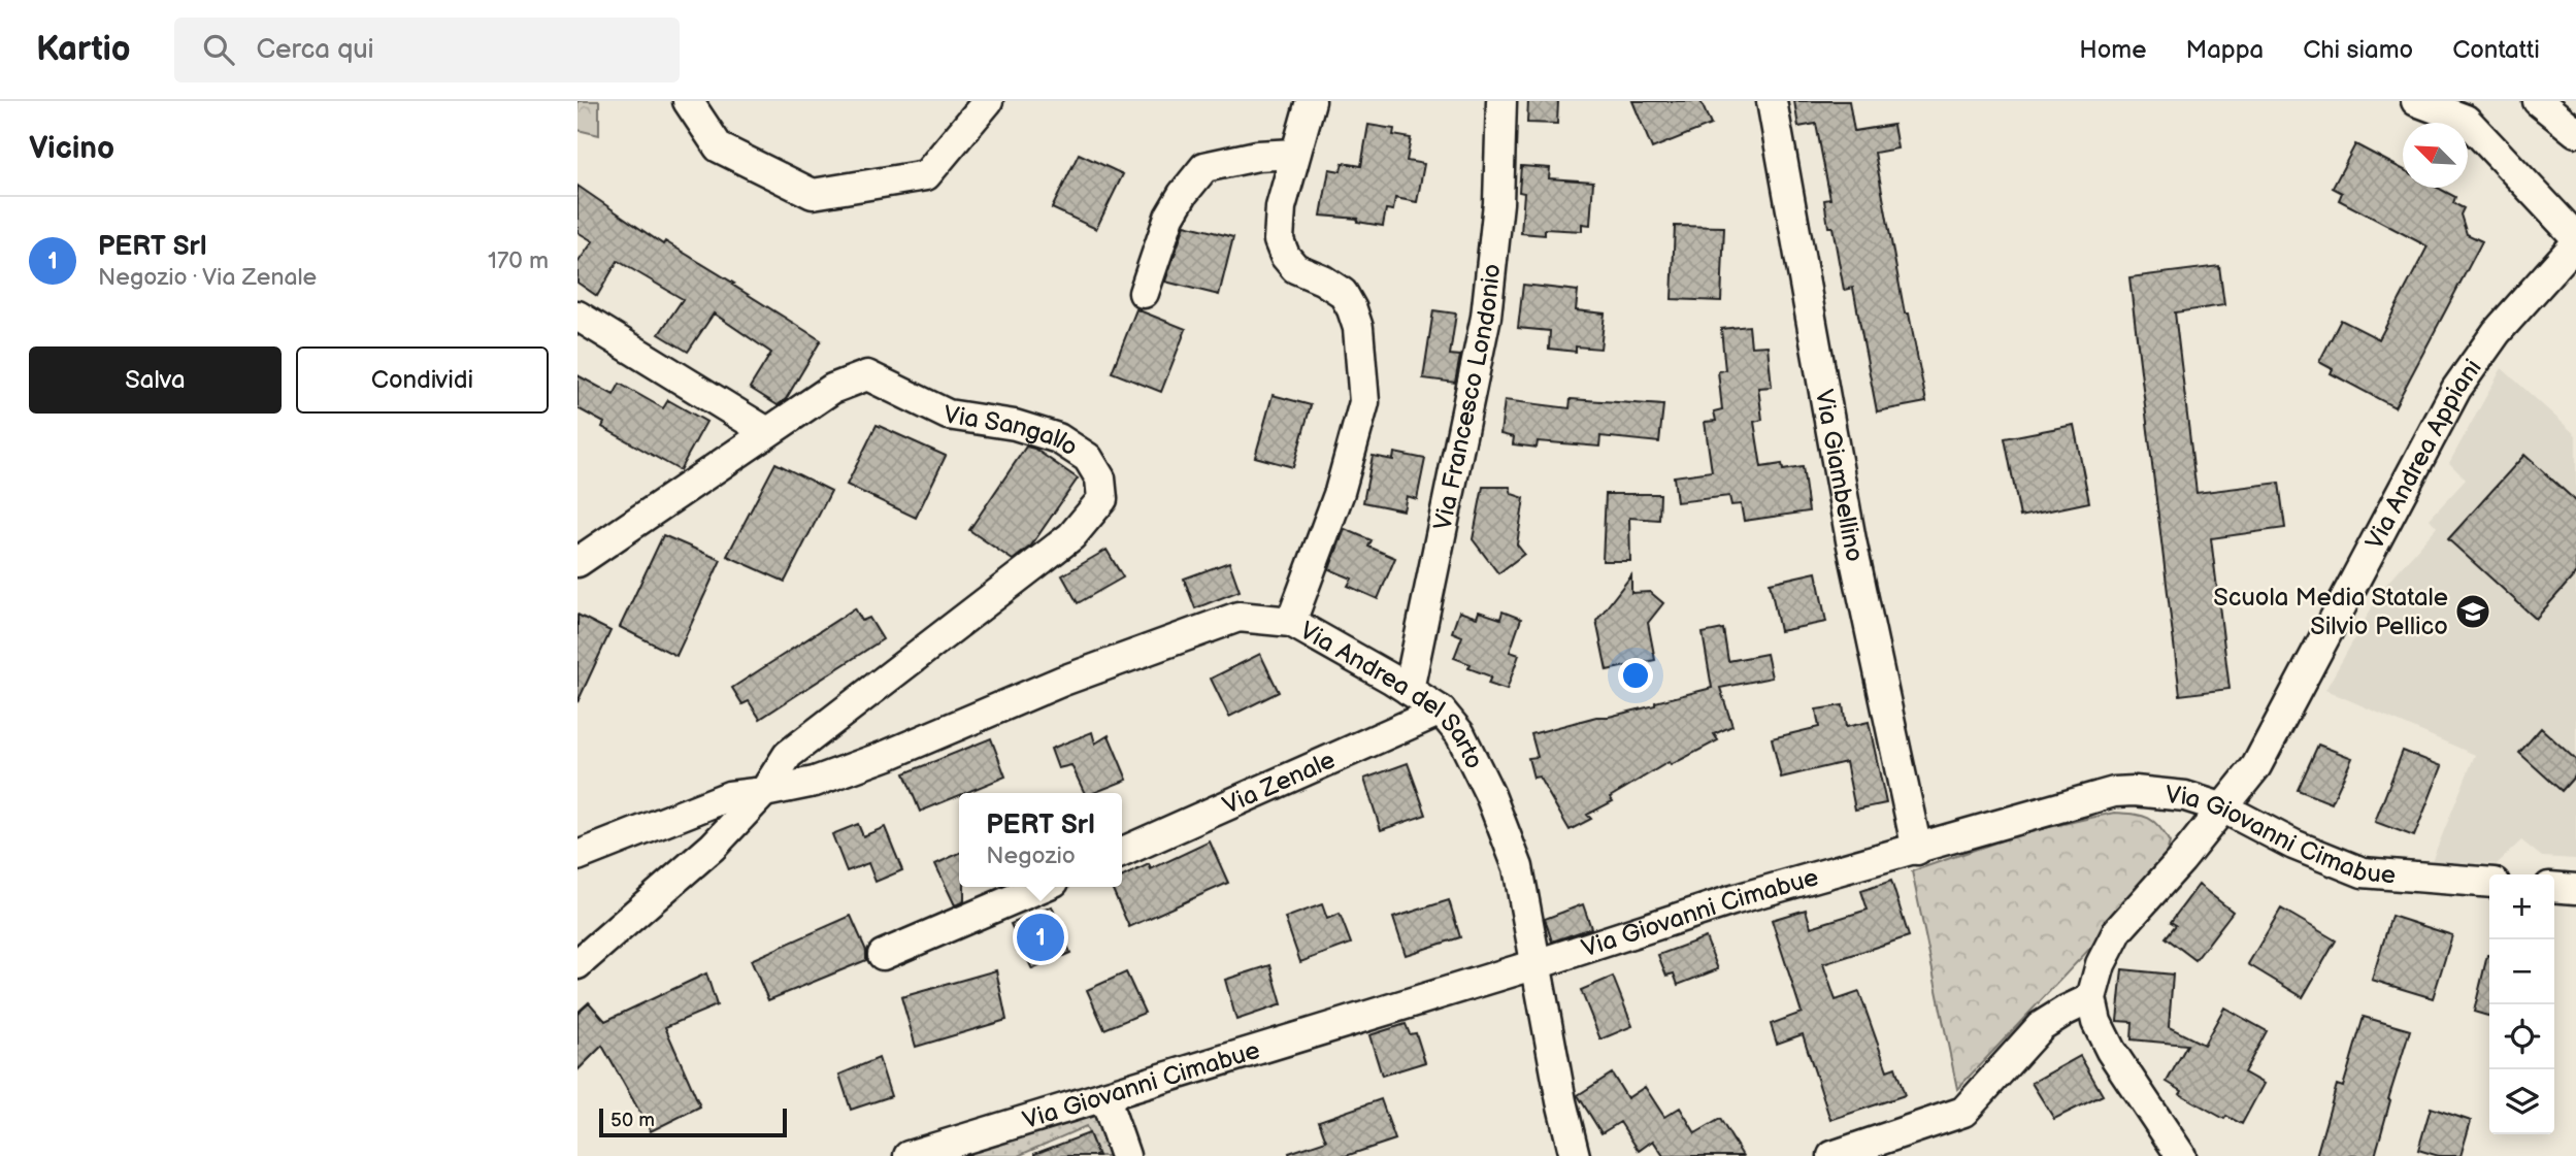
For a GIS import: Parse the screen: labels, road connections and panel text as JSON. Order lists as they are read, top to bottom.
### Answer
{
  "streets": {
    "street": [
      "Via Francesco Londonio",
      "Via Sangallo",
      "Via Andrea Appiani",
      "Via Giambellino",
      "Via Andrea del Sarto",
      "Via Zenale",
      "Via Giovanni Cimabue"
    ]
  },
  "crossings": [
    ["Via Francesco Londonio", "Via Andrea del Sarto"],
    ["Via Andrea Appiani", "Via Giovanni Cimabue"],
    ["Via Giambellino", "Via Giovanni Cimabue"],
    ["Via Andrea del Sarto", "Via Zenale"],
    ["Via Andrea del Sarto", "Via Giovanni Cimabue"]
  ],
  "places": {
    "school or university": ["Scuola Media Statale Silvio Pellico"]
  },
  "scale_bar": "50 m",
  "north": "top left",
  "page": {
    "header": "Kartio",
    "search": "Cerca qui",
    "nav": [
      "Home",
      "Mappa",
      "Chi siamo",
      "Contatti"
    ],
    "heading": "Vicino",
    "list": [
      {
        "mark": "1",
        "name": "PERT Srl",
        "note": "Negozio · Via Zenale",
        "value": "170 m"
      }
    ],
    "buttons": ["Salva", "Condividi"],
    "popup": ["PERT Srl", "Negozio"],
    "map_buttons": ["+", "−"],
    "pins": "1",
    "scale": "50 m"
  }
}
